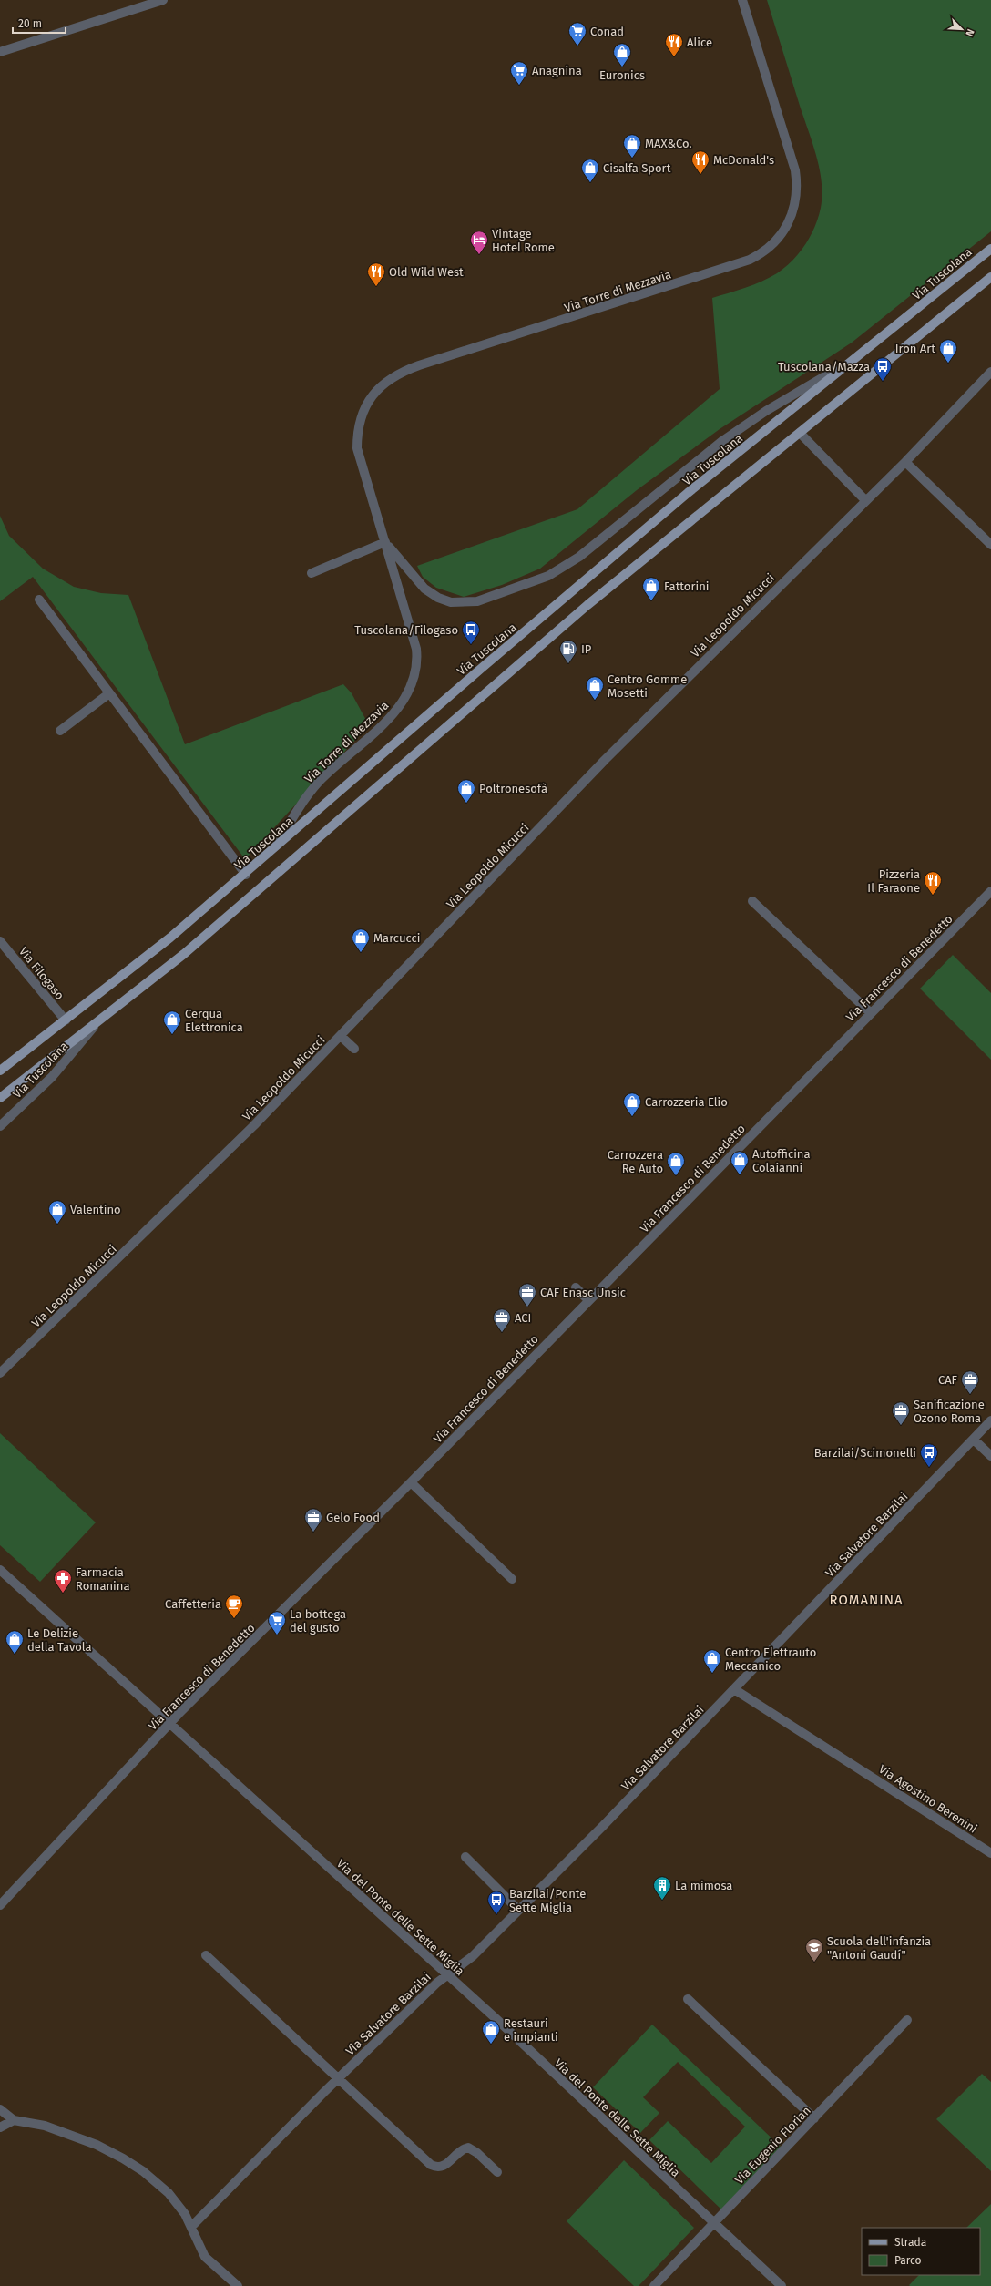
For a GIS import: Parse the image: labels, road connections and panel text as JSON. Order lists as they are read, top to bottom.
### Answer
{
  "streets": {
    "main road": ["Via Tuscolana"],
    "street": [
      "Via Torre di Mezzavia",
      "Via Leopoldo Micucci",
      "Via Francesco di Benedetto",
      "Via Filogaso",
      "Via Salvatore Barzilai",
      "Via Agostino Berenini",
      "Via del Ponte delle Sette Miglia",
      "Via Eugenio Florian"
    ]
  },
  "crossings": [
    ["Via Tuscolana", "Via Torre di Mezzavia"],
    ["Via Tuscolana", "Via Filogaso"],
    ["Via Francesco di Benedetto", "Via del Ponte delle Sette Miglia"],
    ["Via Salvatore Barzilai", "Via Agostino Berenini"],
    ["Via Salvatore Barzilai", "Via del Ponte delle Sette Miglia"],
    ["Via del Ponte delle Sette Miglia", "Via Eugenio Florian"]
  ],
  "districts": ["ROMANINA"],
  "places": {
    "supermarket": ["Conad", "Anagnina", "La bottega del gusto"],
    "restaurant": [
      "Alice",
      "McDonald's",
      "Old Wild West",
      "Pizzeria Il Faraone"
    ],
    "shop": [
      "Euronics",
      "MAX&Co.",
      "Cisalfa Sport",
      "Iron Art",
      "Fattorini",
      "Centro Gomme Mosetti",
      "Poltronesofà",
      "Marcucci",
      "Cerqua Elettronica",
      "Carrozzeria Elio",
      "Autofficina Colaianni",
      "Carrozzera Re Auto",
      "Valentino",
      "Le Delizie della Tavola",
      "Centro Elettrauto Meccanico",
      "Restauri e impianti"
    ],
    "hotel": ["Vintage Hotel Rome"],
    "bus stop": [
      "Tuscolana/Mazza",
      "Tuscolana/Filogaso",
      "Barzilai/Scimonelli",
      "Barzilai/Ponte Sette Miglia"
    ],
    "fuel station": ["IP"],
    "office": [
      "CAF Enasc Unsic",
      "ACI",
      "CAF",
      "Sanificazione Ozono Roma",
      "Gelo Food"
    ],
    "pharmacy": ["Farmacia Romanina"],
    "cafe": ["Caffetteria"],
    "building": ["La mimosa"],
    "school or university": ["Scuola dell'infanzia \"Antoni Gaudí\""]
  },
  "legend": ["Strada", "Parco"],
  "scale_bar": "20 m",
  "north": "bottom right"
}
